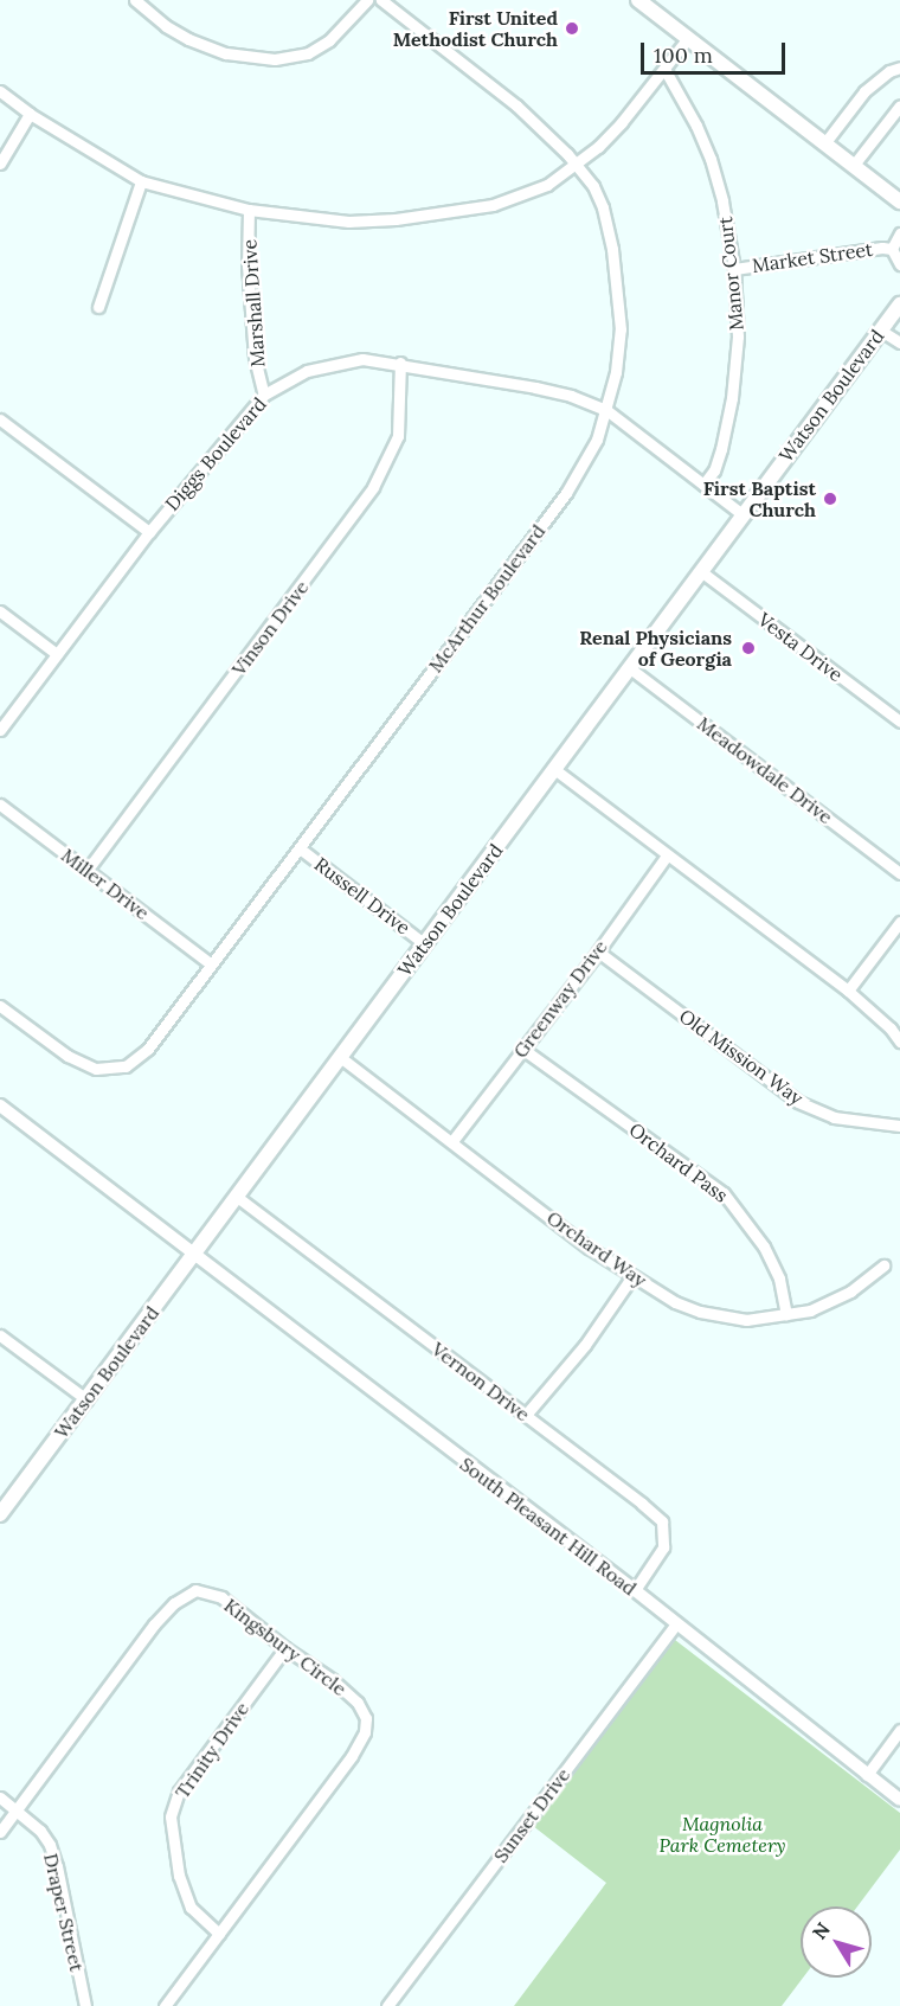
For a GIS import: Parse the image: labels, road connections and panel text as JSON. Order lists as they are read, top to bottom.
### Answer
{
  "streets": {
    "main road": ["Watson Boulevard"],
    "street": [
      "Market Street",
      "Manor Court",
      "Marshall Drive",
      "Diggs Boulevard",
      "McArthur Boulevard",
      "Vinson Drive",
      "Vesta Drive",
      "Meadowdale Drive",
      "Miller Drive",
      "Russell Drive",
      "Greenway Drive",
      "Old Mission Way",
      "Orchard Pass",
      "Orchard Way",
      "Vernon Drive",
      "South Pleasant Hill Road",
      "Kingsbury Circle",
      "Trinity Drive",
      "Sunset Drive",
      "Draper Street"
    ]
  },
  "crossings": [
    ["Market Street", "Manor Court"],
    ["Manor Court", "Diggs Boulevard"],
    ["Marshall Drive", "Diggs Boulevard"],
    ["Watson Boulevard", "Diggs Boulevard"],
    ["Watson Boulevard", "Vesta Drive"],
    ["Watson Boulevard", "Meadowdale Drive"],
    ["Watson Boulevard", "Russell Drive"],
    ["Watson Boulevard", "Orchard Way"],
    ["Watson Boulevard", "Vernon Drive"],
    ["Watson Boulevard", "South Pleasant Hill Road"],
    ["Diggs Boulevard", "McArthur Boulevard"],
    ["Diggs Boulevard", "Vinson Drive"],
    ["McArthur Boulevard", "Miller Drive"],
    ["McArthur Boulevard", "Russell Drive"],
    ["Vinson Drive", "Miller Drive"],
    ["Greenway Drive", "Old Mission Way"],
    ["Greenway Drive", "Orchard Pass"],
    ["Greenway Drive", "Orchard Way"],
    ["Orchard Pass", "Orchard Way"],
    ["Vernon Drive", "South Pleasant Hill Road"],
    ["South Pleasant Hill Road", "Sunset Drive"],
    ["Kingsbury Circle", "Trinity Drive"],
    ["Kingsbury Circle", "Draper Street"]
  ],
  "parks": ["Magnolia Park Cemetery"],
  "places": ["First United Methodist Church", "First Baptist Church", "Renal Physicians of Georgia"],
  "scale_bar": "100 m",
  "north": "top left"
}
